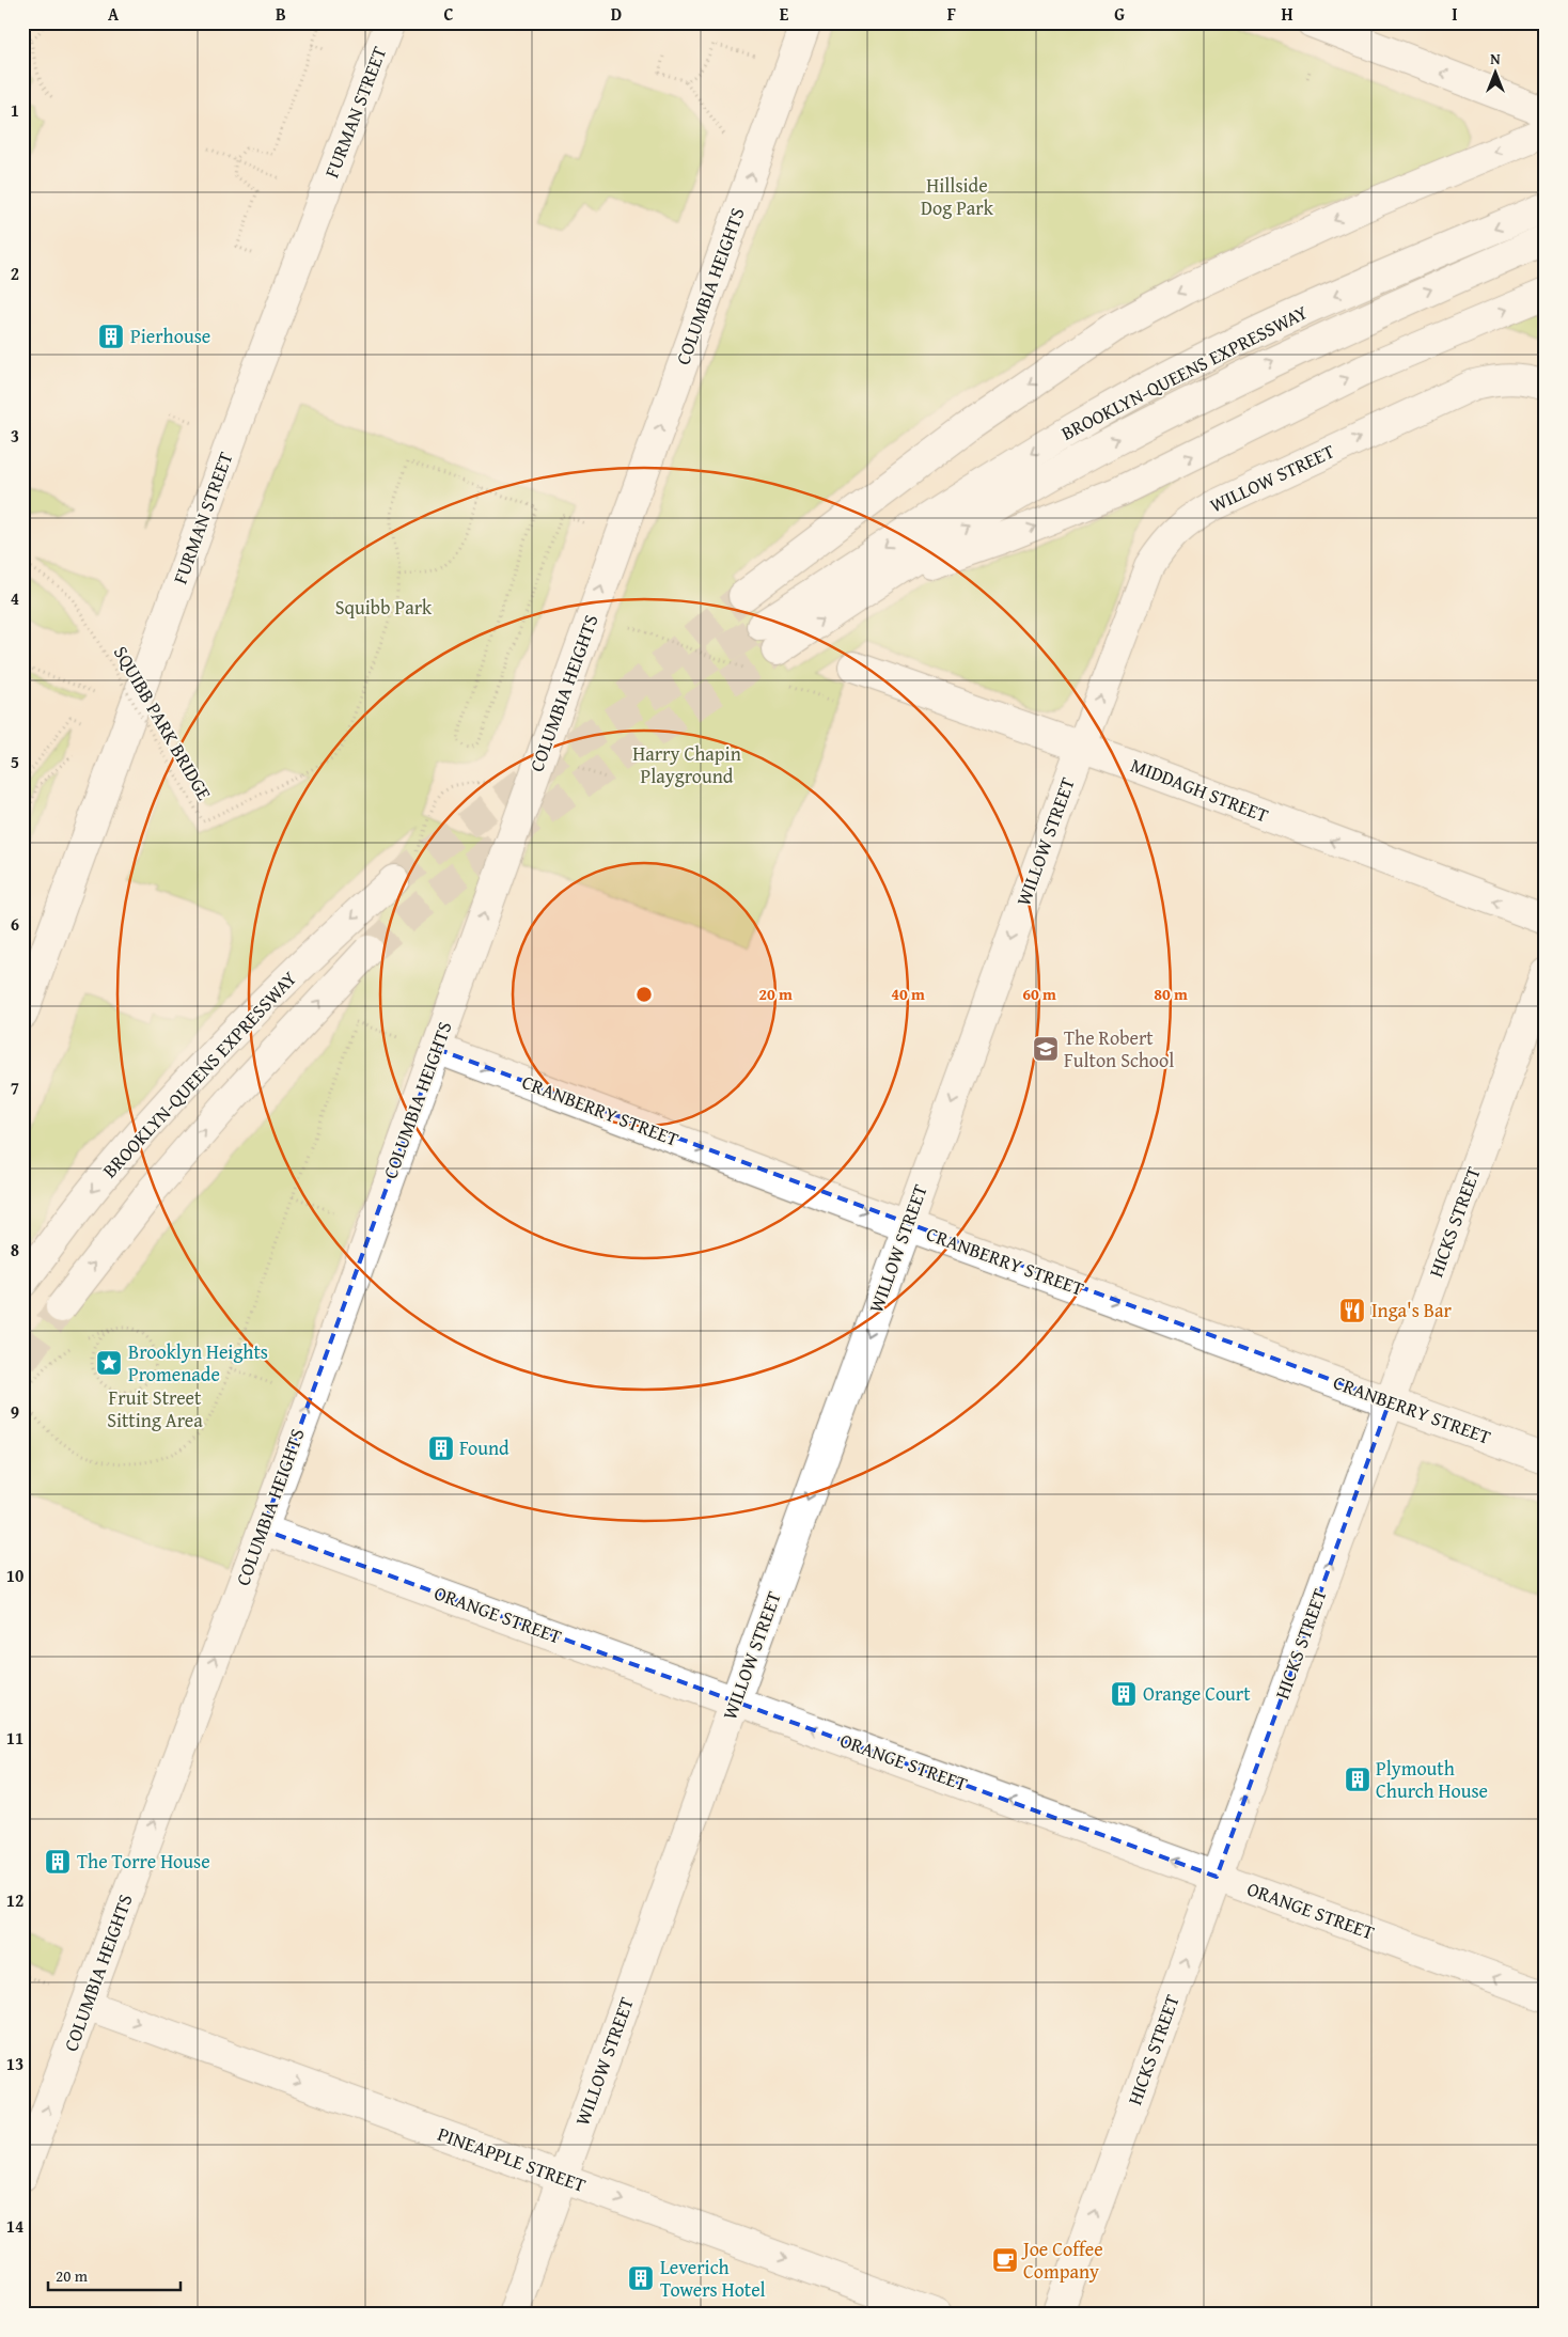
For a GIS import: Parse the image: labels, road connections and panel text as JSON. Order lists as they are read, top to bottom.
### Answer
{
  "streets": {
    "main road": [
      "FURMAN STREET",
      "COLUMBIA HEIGHTS",
      "BROOKLYN-QUEENS EXPRESSWAY",
      "WILLOW STREET",
      "MIDDAGH STREET",
      "CRANBERRY STREET",
      "HICKS STREET",
      "ORANGE STREET",
      "PINEAPPLE STREET"
    ],
    "path": ["SQUIBB PARK BRIDGE"]
  },
  "crossings": [
    ["COLUMBIA HEIGHTS", "CRANBERRY STREET"],
    ["COLUMBIA HEIGHTS", "ORANGE STREET"],
    ["COLUMBIA HEIGHTS", "PINEAPPLE STREET"],
    ["WILLOW STREET", "MIDDAGH STREET"],
    ["WILLOW STREET", "CRANBERRY STREET"],
    ["WILLOW STREET", "ORANGE STREET"],
    ["WILLOW STREET", "PINEAPPLE STREET"],
    ["CRANBERRY STREET", "HICKS STREET"],
    ["HICKS STREET", "ORANGE STREET"]
  ],
  "one_way": [
    "COLUMBIA HEIGHTS",
    "MIDDAGH STREET",
    "CRANBERRY STREET",
    "HICKS STREET",
    "ORANGE STREET",
    "PINEAPPLE STREET"
  ],
  "parks": [
    "Hillside Dog Park",
    "Squibb Park",
    "Harry Chapin Playground",
    "Fruit Street Sitting Area"
  ],
  "places": {
    "building": [
      "Pierhouse",
      "Found",
      "Orange Court",
      "Plymouth Church House",
      "The Torre House",
      "Leverich Towers Hotel"
    ],
    "school or university": ["The Robert Fulton School"],
    "restaurant": ["Inga's Bar"],
    "place": ["Brooklyn Heights Promenade"],
    "cafe": ["Joe Coffee Company"]
  },
  "scale_bar": "20 m",
  "north": "top",
  "grid": {
    "columns": [
      "A",
      "B",
      "C",
      "D",
      "E",
      "F",
      "G",
      "H",
      "I"
    ],
    "rows": [
      "1",
      "2",
      "3",
      "4",
      "5",
      "6",
      "7",
      "8",
      "9",
      "10",
      "11",
      "12",
      "13",
      "14"
    ]
  },
  "rings": [
    "20 m",
    "40 m",
    "60 m",
    "80 m"
  ]
}
